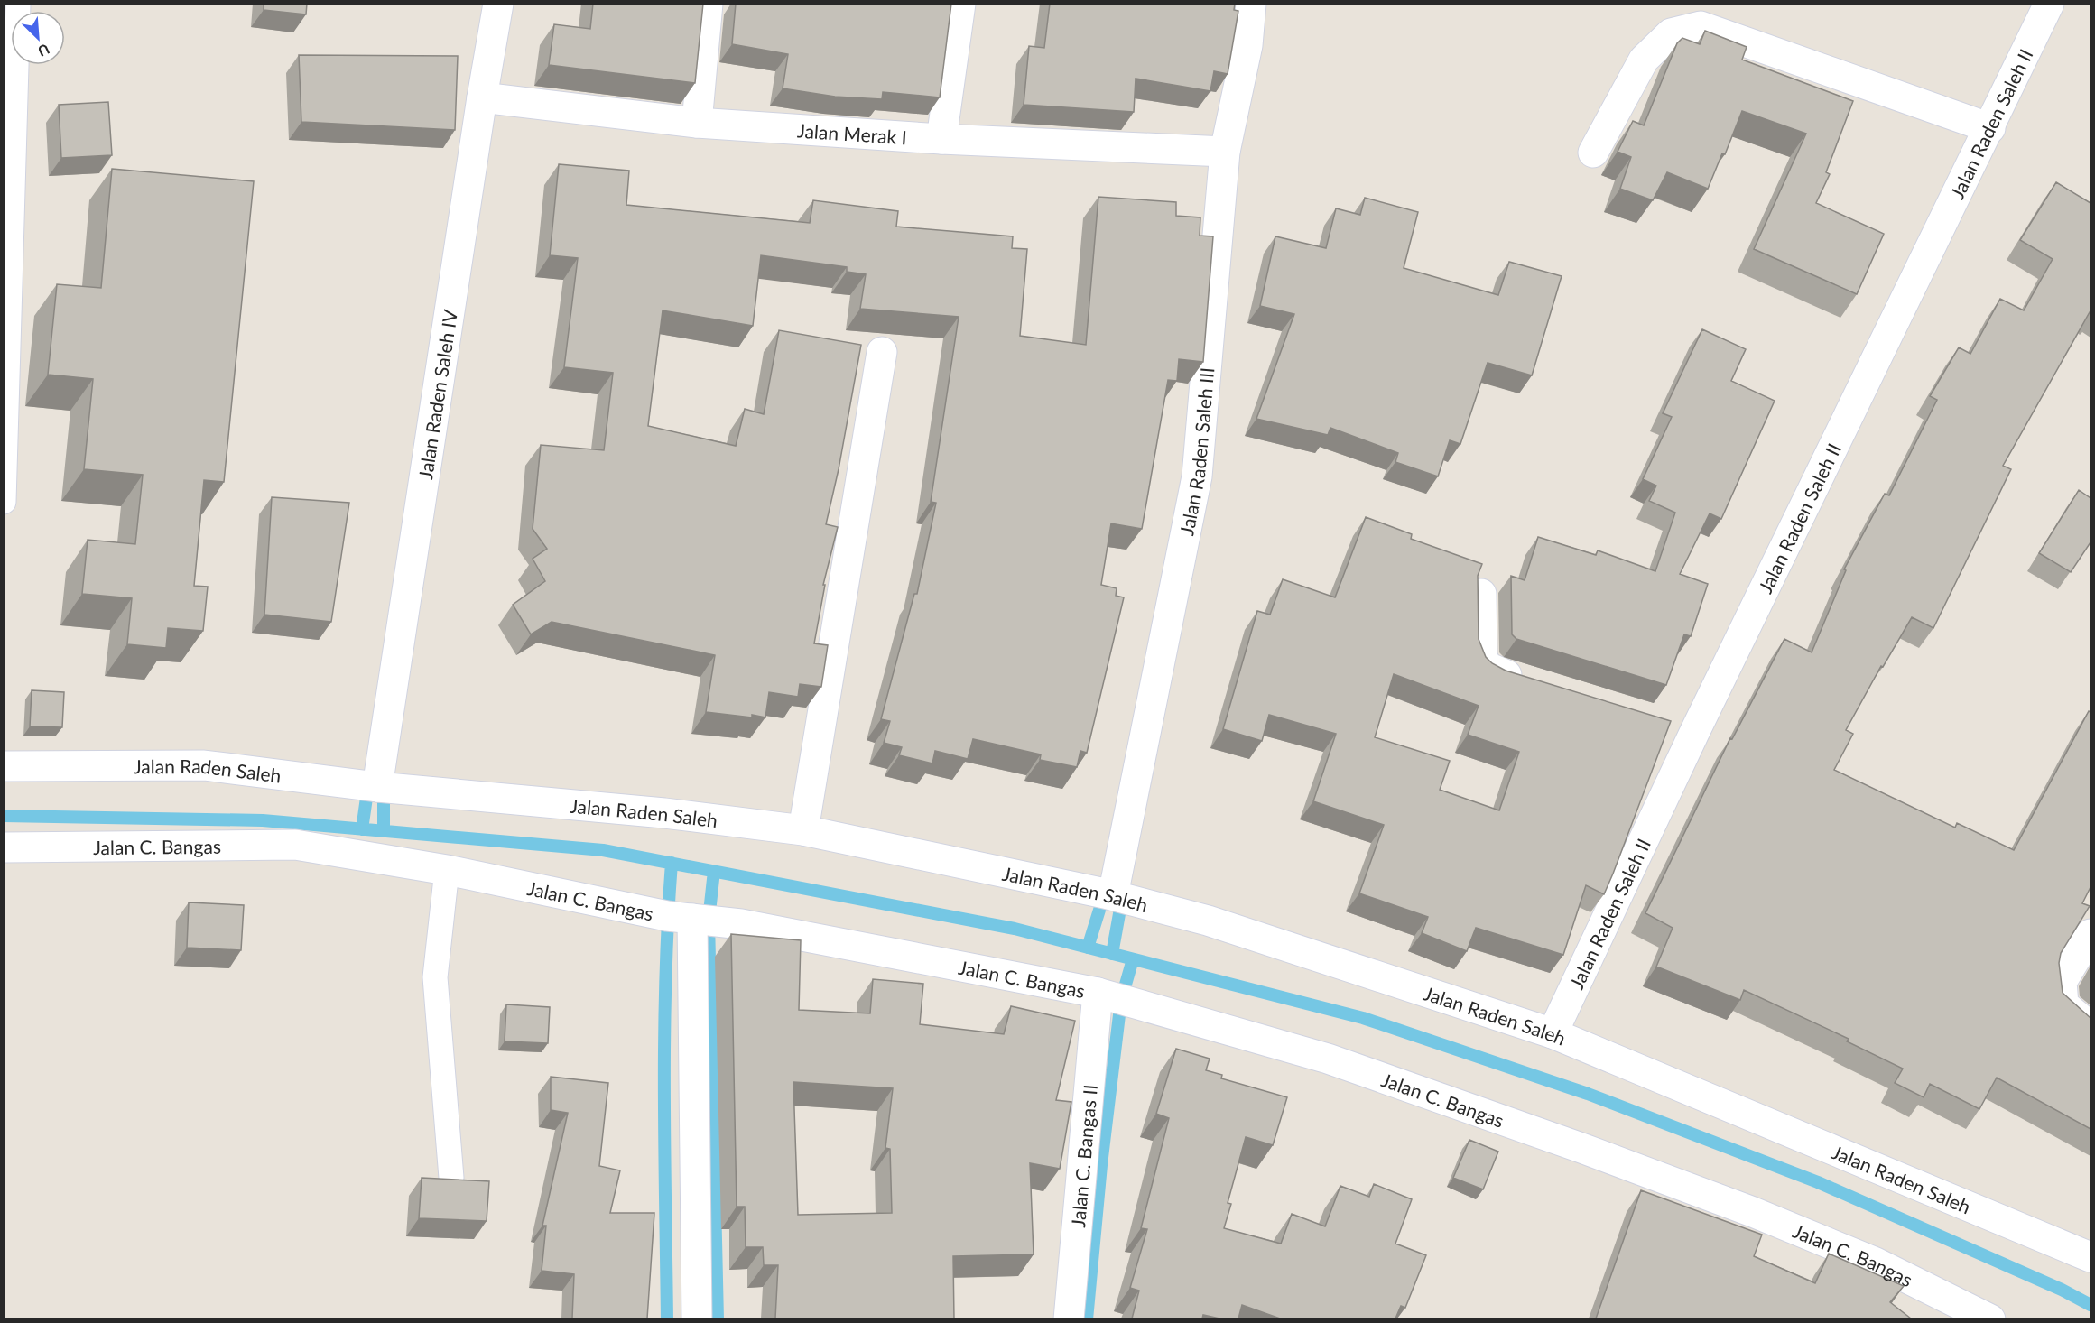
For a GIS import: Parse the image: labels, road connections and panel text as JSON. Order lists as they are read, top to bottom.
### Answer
{
  "streets": {
    "street": [
      "Jalan Raden Saleh II",
      "Jalan Merak I",
      "Jalan Raden Saleh IV",
      "Jalan Raden Saleh III",
      "Jalan Raden Saleh",
      "Jalan C. Bangas",
      "Jalan C. Bangas II"
    ]
  },
  "crossings": [
    ["Jalan Raden Saleh II", "Jalan Raden Saleh"],
    ["Jalan Merak I", "Jalan Raden Saleh IV"],
    ["Jalan Merak I", "Jalan Raden Saleh III"],
    ["Jalan Raden Saleh IV", "Jalan Raden Saleh"],
    ["Jalan Raden Saleh III", "Jalan Raden Saleh"],
    ["Jalan C. Bangas", "Jalan C. Bangas II"]
  ],
  "north": "bottom right"
}
